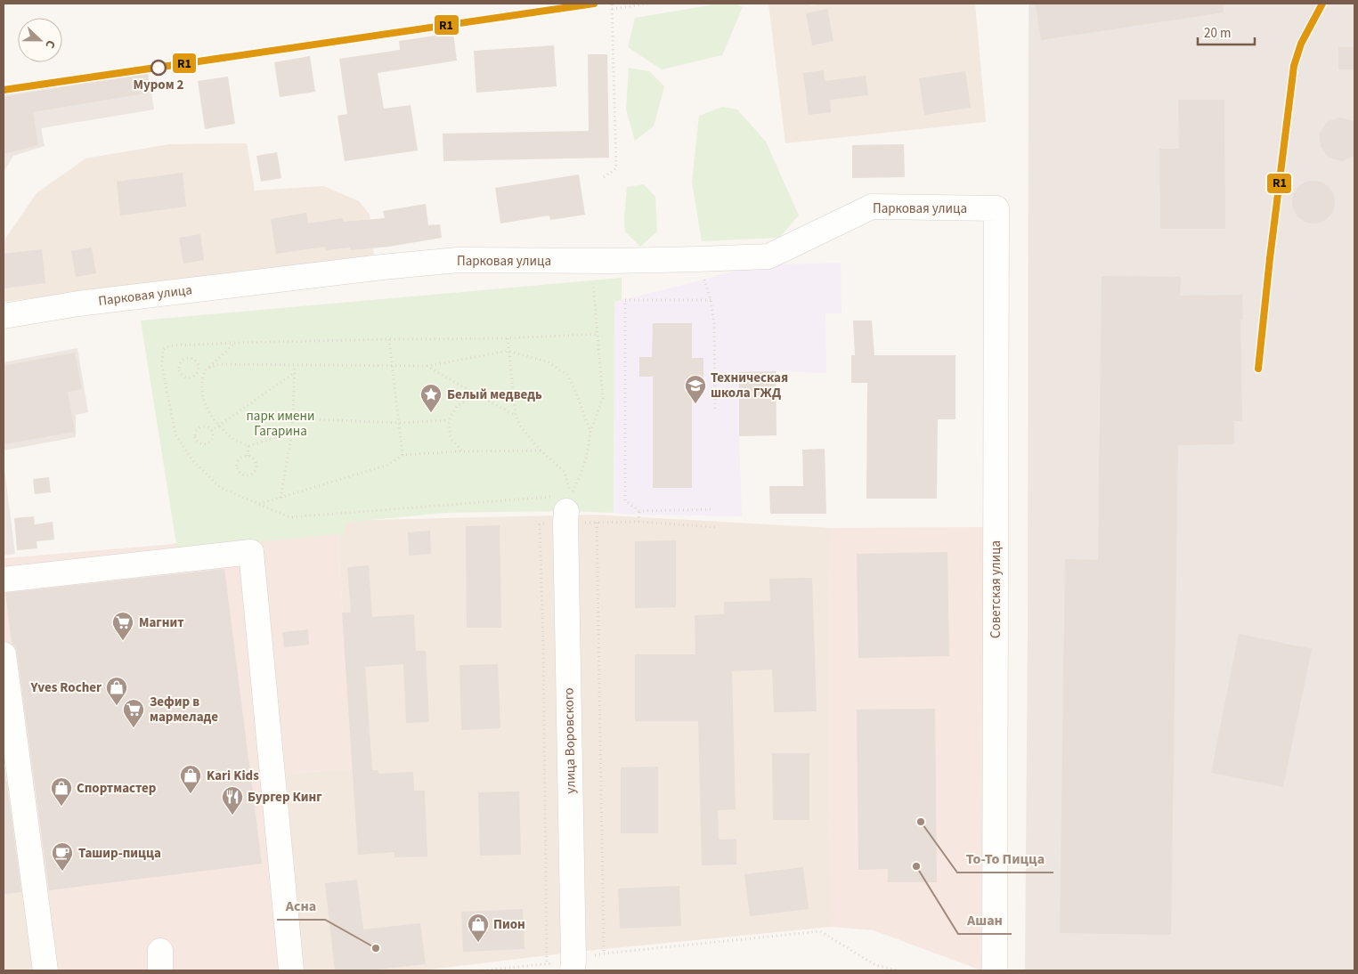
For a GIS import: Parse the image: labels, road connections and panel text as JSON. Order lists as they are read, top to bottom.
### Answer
{
  "streets": {
    "street": ["Парковая улица", "Советская улица", "улица Воровского"]
  },
  "crossings": [
    ["Парковая улица", "Советская улица"]
  ],
  "parks": ["парк имени Гагарина"],
  "places": {
    "other": [
      "Муром 2",
      "То-То Пицца",
      "Ашан",
      "Асна"
    ],
    "school or university": ["Техническая школа ГЖД"],
    "place": ["Белый медведь"],
    "supermarket": ["Магнит", "Зефир в мармеладе"],
    "shop": [
      "Yves Rocher",
      "Kari Kids",
      "Спортмастер",
      "Пион"
    ],
    "restaurant": ["Бургер Кинг"],
    "cafe": ["Ташир-пицца"]
  },
  "lines": ["transit line R1"],
  "scale_bar": "20 m",
  "north": "right"
}
